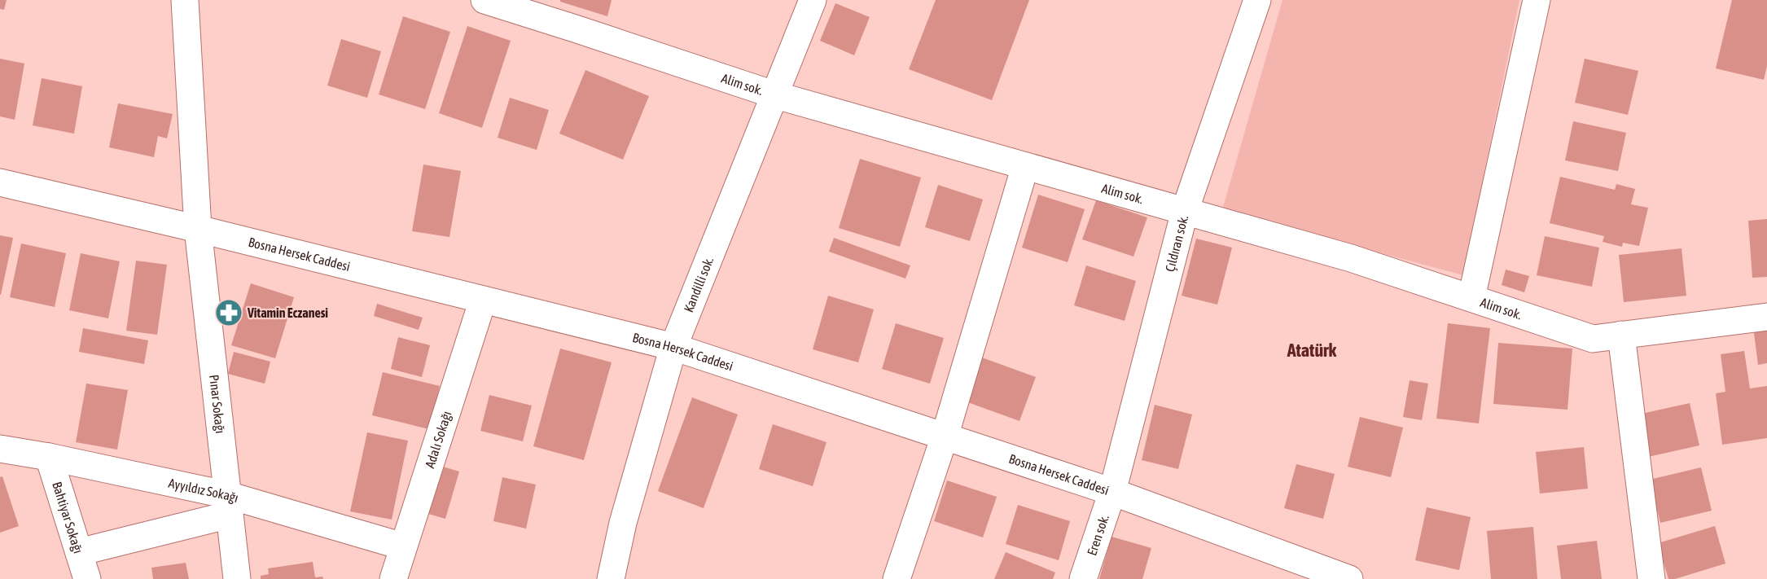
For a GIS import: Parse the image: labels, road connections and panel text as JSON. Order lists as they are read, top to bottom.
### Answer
{
  "streets": {
    "street": [
      "Alim sok.",
      "Çıldıran sok.",
      "Bosna Hersek Caddesi",
      "Kandilli sok.",
      "Pınar Sokağı",
      "Adalı Sokağı",
      "Ayyıldız Sokağı",
      "Bahtiyar Sokağı",
      "Eren sok."
    ]
  },
  "crossings": [
    ["Alim sok.", "Çıldıran sok."],
    ["Alim sok.", "Kandilli sok."],
    ["Çıldıran sok.", "Bosna Hersek Caddesi"],
    ["Çıldıran sok.", "Eren sok."],
    ["Bosna Hersek Caddesi", "Kandilli sok."],
    ["Bosna Hersek Caddesi", "Pınar Sokağı"],
    ["Bosna Hersek Caddesi", "Adalı Sokağı"],
    ["Bosna Hersek Caddesi", "Eren sok."],
    ["Pınar Sokağı", "Ayyıldız Sokağı"],
    ["Adalı Sokağı", "Ayyıldız Sokağı"],
    ["Ayyıldız Sokağı", "Bahtiyar Sokağı"]
  ],
  "districts": ["Atatürk"],
  "places": {
    "pharmacy": ["Vitamin Eczanesi"]
  }
}
